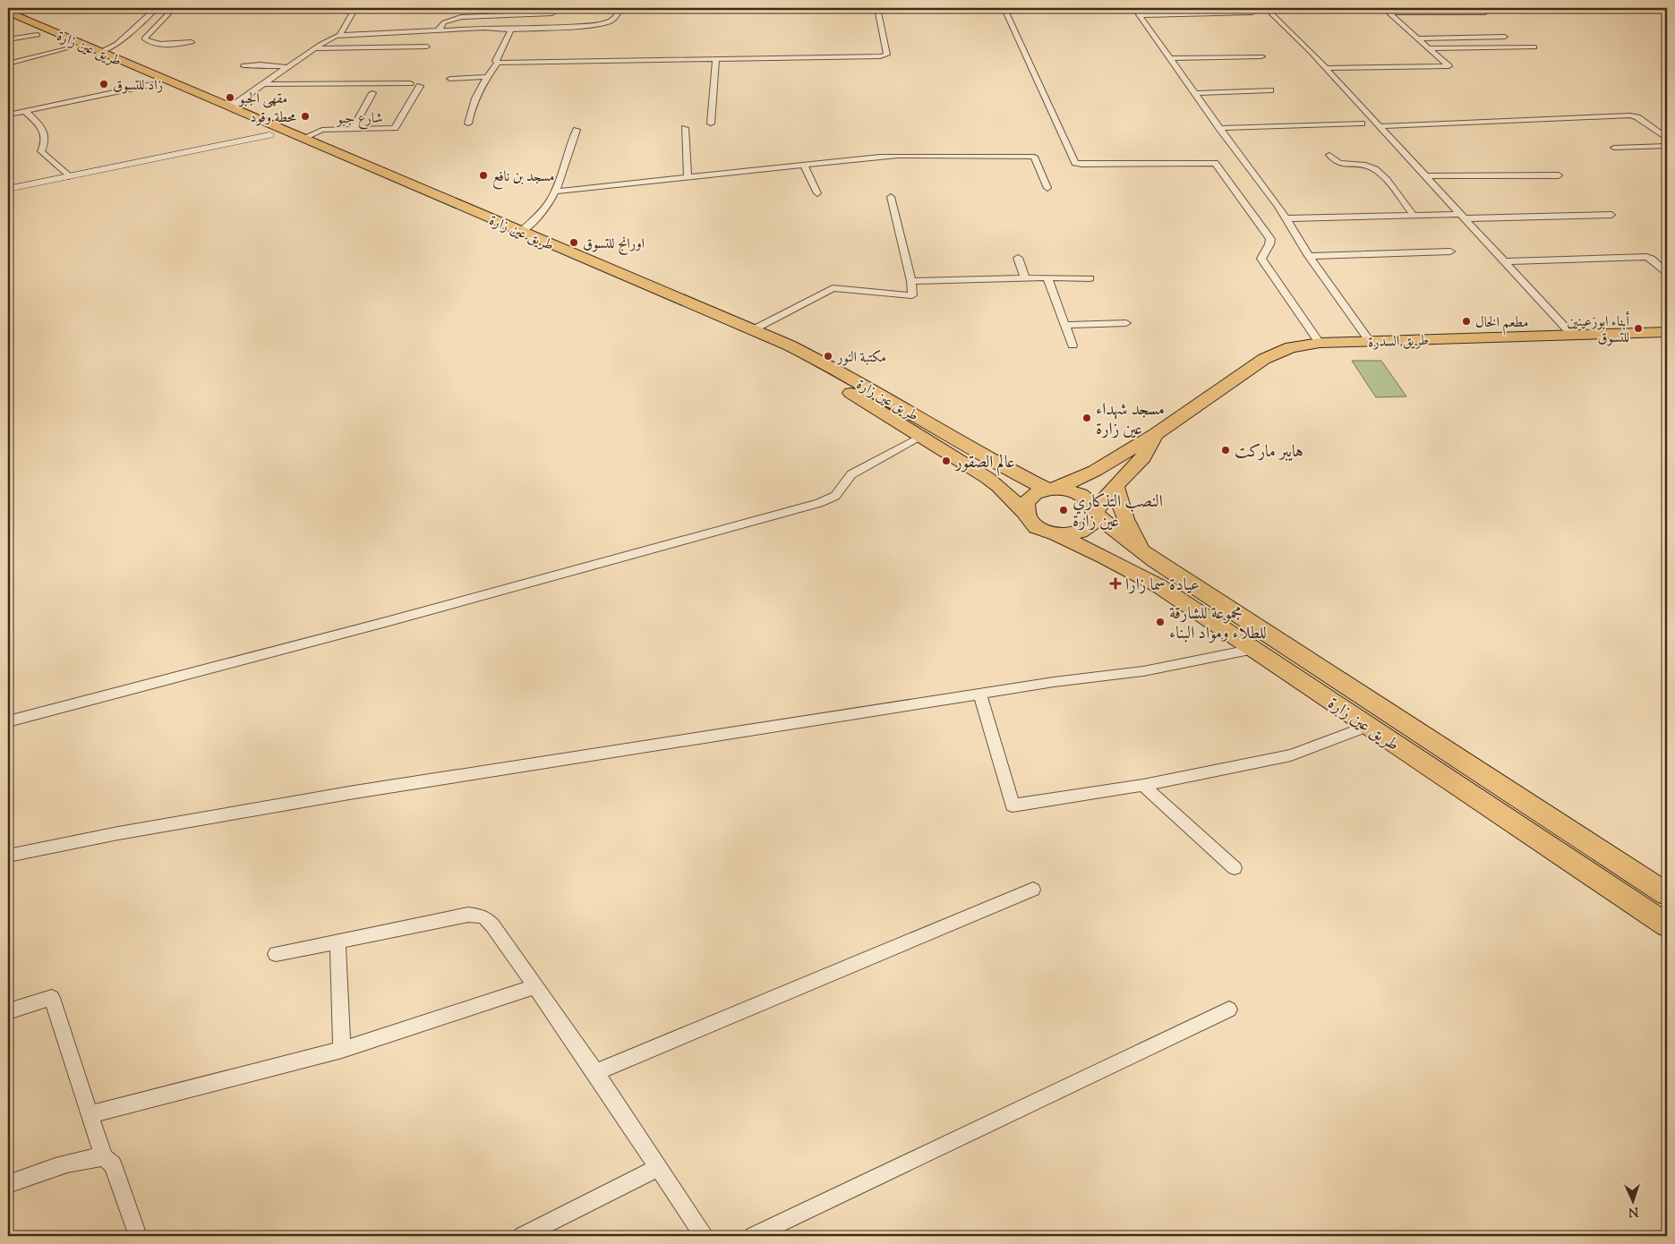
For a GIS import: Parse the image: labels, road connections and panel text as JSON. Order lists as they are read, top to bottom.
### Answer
{
  "streets": {
    "main road": ["طريق عين زارة", "طريق السدرة"],
    "street": ["شارع جبو"]
  },
  "crossings": [
    ["طريق عين زارة", "شارع جبو"],
    ["طريق عين زارة", "طريق السدرة"]
  ],
  "places": {
    "other": [
      "زاد للتسوق",
      "مقهى الجبو",
      "محطة وقود",
      "مسجد بن نافع",
      "اورانج للتسوق",
      "مطعم الخال",
      "أبناء ابوزعينين للتسوق",
      "مكتبة النور",
      "مسجد شهداء عين زارة",
      "هايبر ماركت",
      "عالم الصقور",
      "النصب التذكاري عين زارة",
      "مجموعة للشارقة للطلاء ومواد البناء"
    ],
    "health": ["عيادة سما زارا"]
  },
  "north": "bottom"
}
